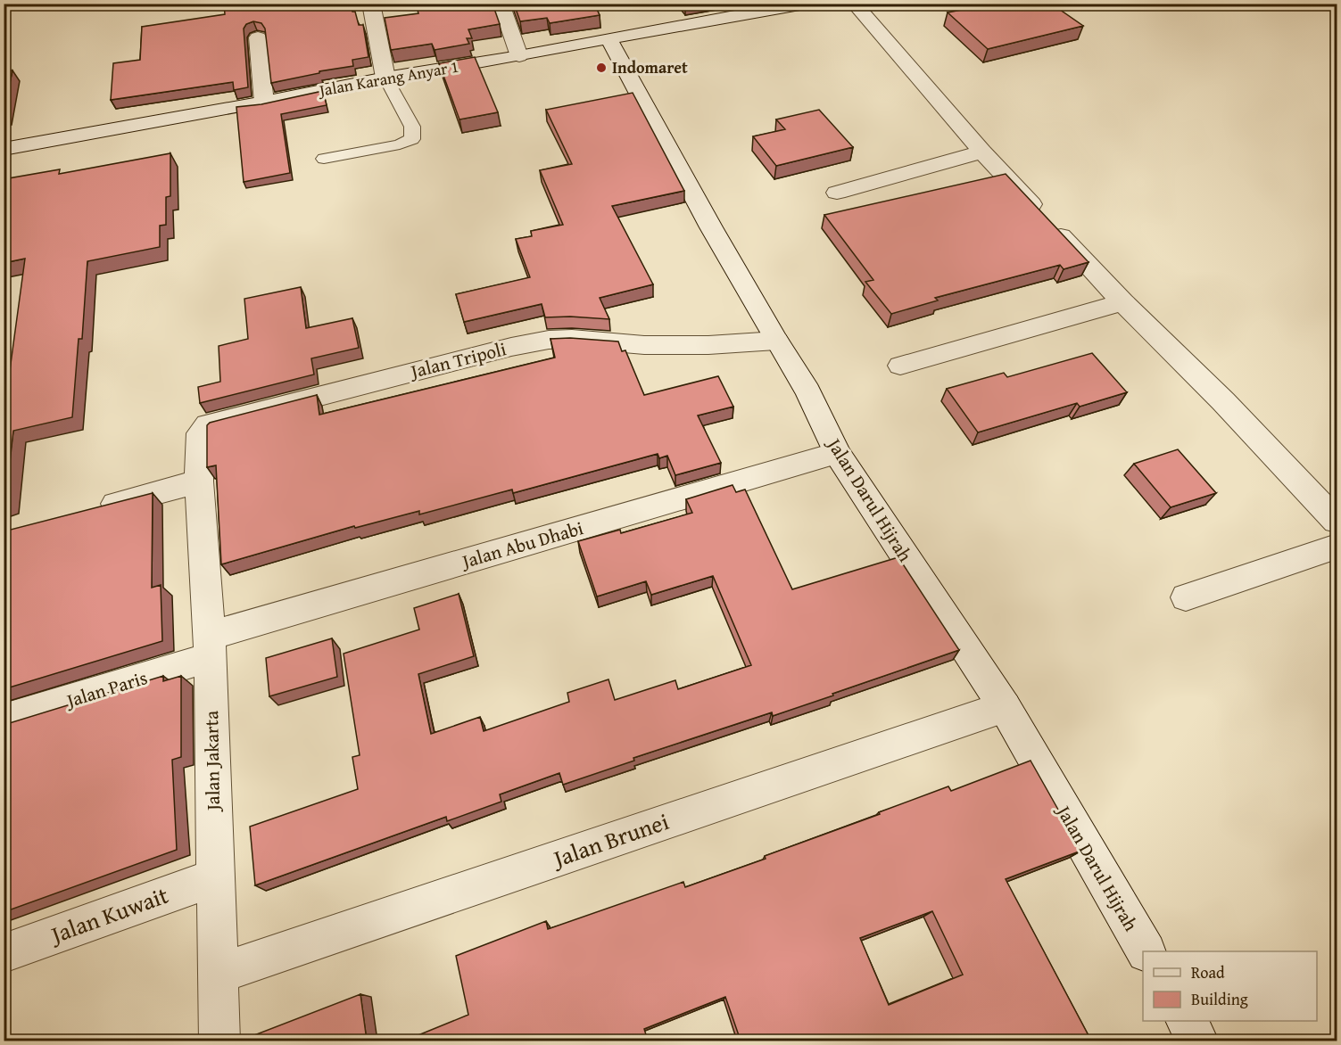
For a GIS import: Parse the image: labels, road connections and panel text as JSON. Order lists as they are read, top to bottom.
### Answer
{
  "streets": {
    "street": [
      "Jalan Karang Anyar 1",
      "Jalan Tripoli",
      "Jalan Darul Hijrah",
      "Jalan Abu Dhabi",
      "Jalan Paris",
      "Jalan Jakarta",
      "Jalan Brunei",
      "Jalan Kuwait"
    ]
  },
  "crossings": [
    ["Jalan Karang Anyar 1", "Jalan Darul Hijrah"],
    ["Jalan Tripoli", "Jalan Darul Hijrah"],
    ["Jalan Tripoli", "Jalan Jakarta"],
    ["Jalan Darul Hijrah", "Jalan Abu Dhabi"],
    ["Jalan Darul Hijrah", "Jalan Brunei"],
    ["Jalan Abu Dhabi", "Jalan Paris"],
    ["Jalan Abu Dhabi", "Jalan Jakarta"],
    ["Jalan Paris", "Jalan Jakarta"],
    ["Jalan Jakarta", "Jalan Brunei"],
    ["Jalan Jakarta", "Jalan Kuwait"]
  ],
  "places": ["Indomaret"],
  "legend": ["Road", "Building"]
}
